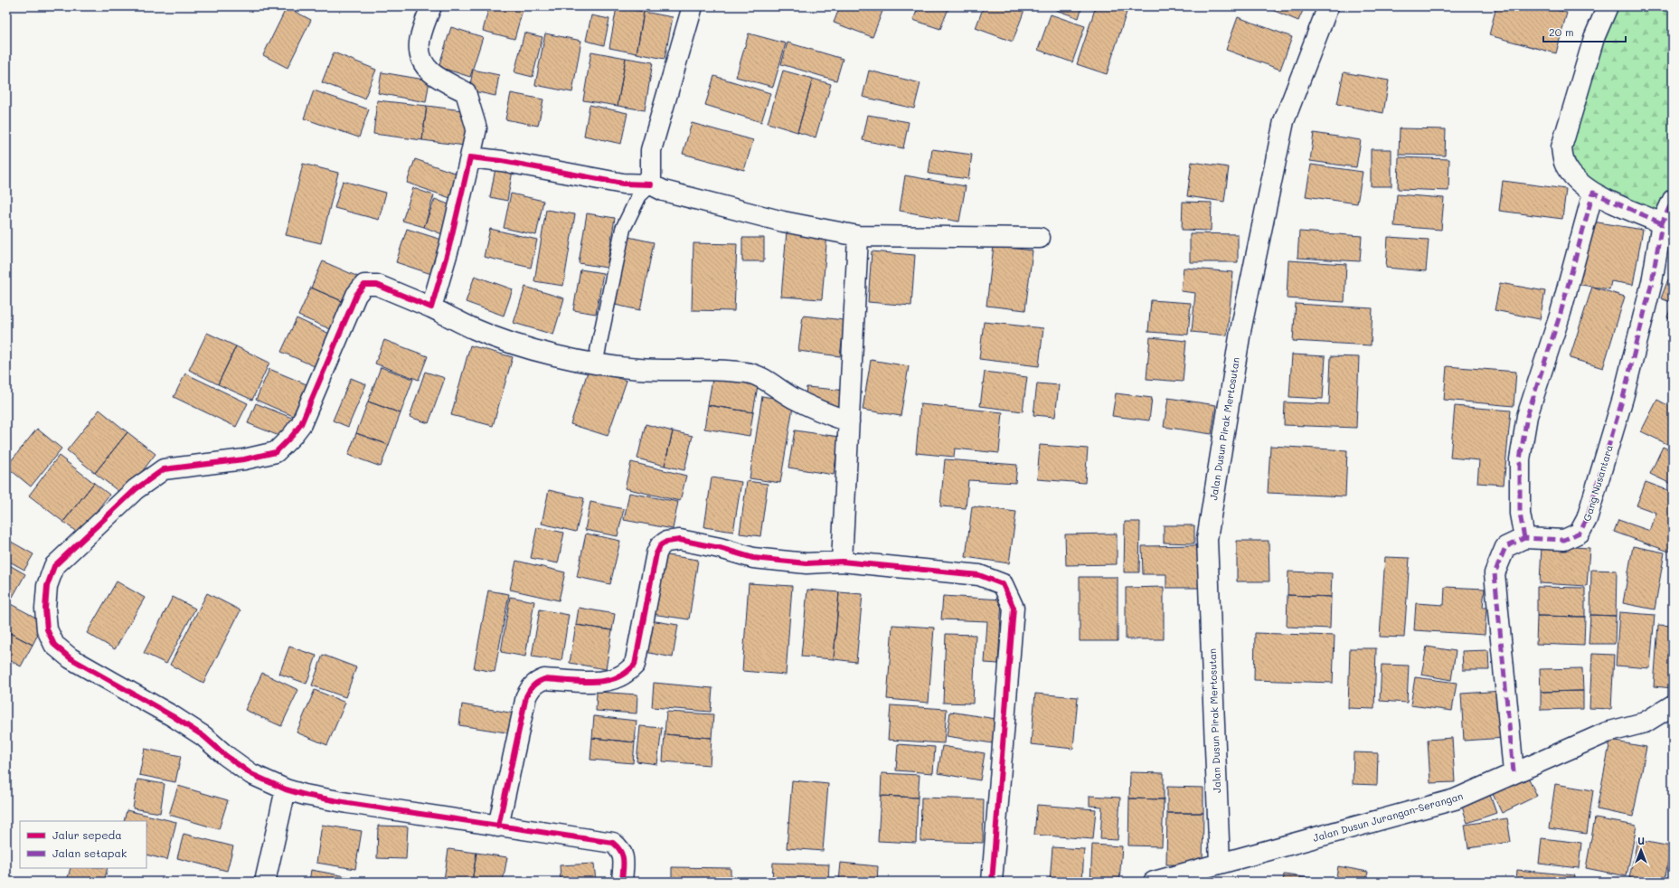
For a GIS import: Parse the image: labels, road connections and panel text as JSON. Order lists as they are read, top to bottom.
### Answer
{
  "streets": {
    "street": ["Jalan Dusun Pirak Mertosutan", "Gang Nusantara", "Jalan Dusun Jurangan-Serangan"]
  },
  "crossings": [
    ["Jalan Dusun Pirak Mertosutan", "Jalan Dusun Jurangan-Serangan"],
    ["Gang Nusantara", "Jalan Dusun Jurangan-Serangan"]
  ],
  "legend": ["Jalur sepeda", "Jalan setapak"],
  "scale_bar": "20 m",
  "north": "top"
}
